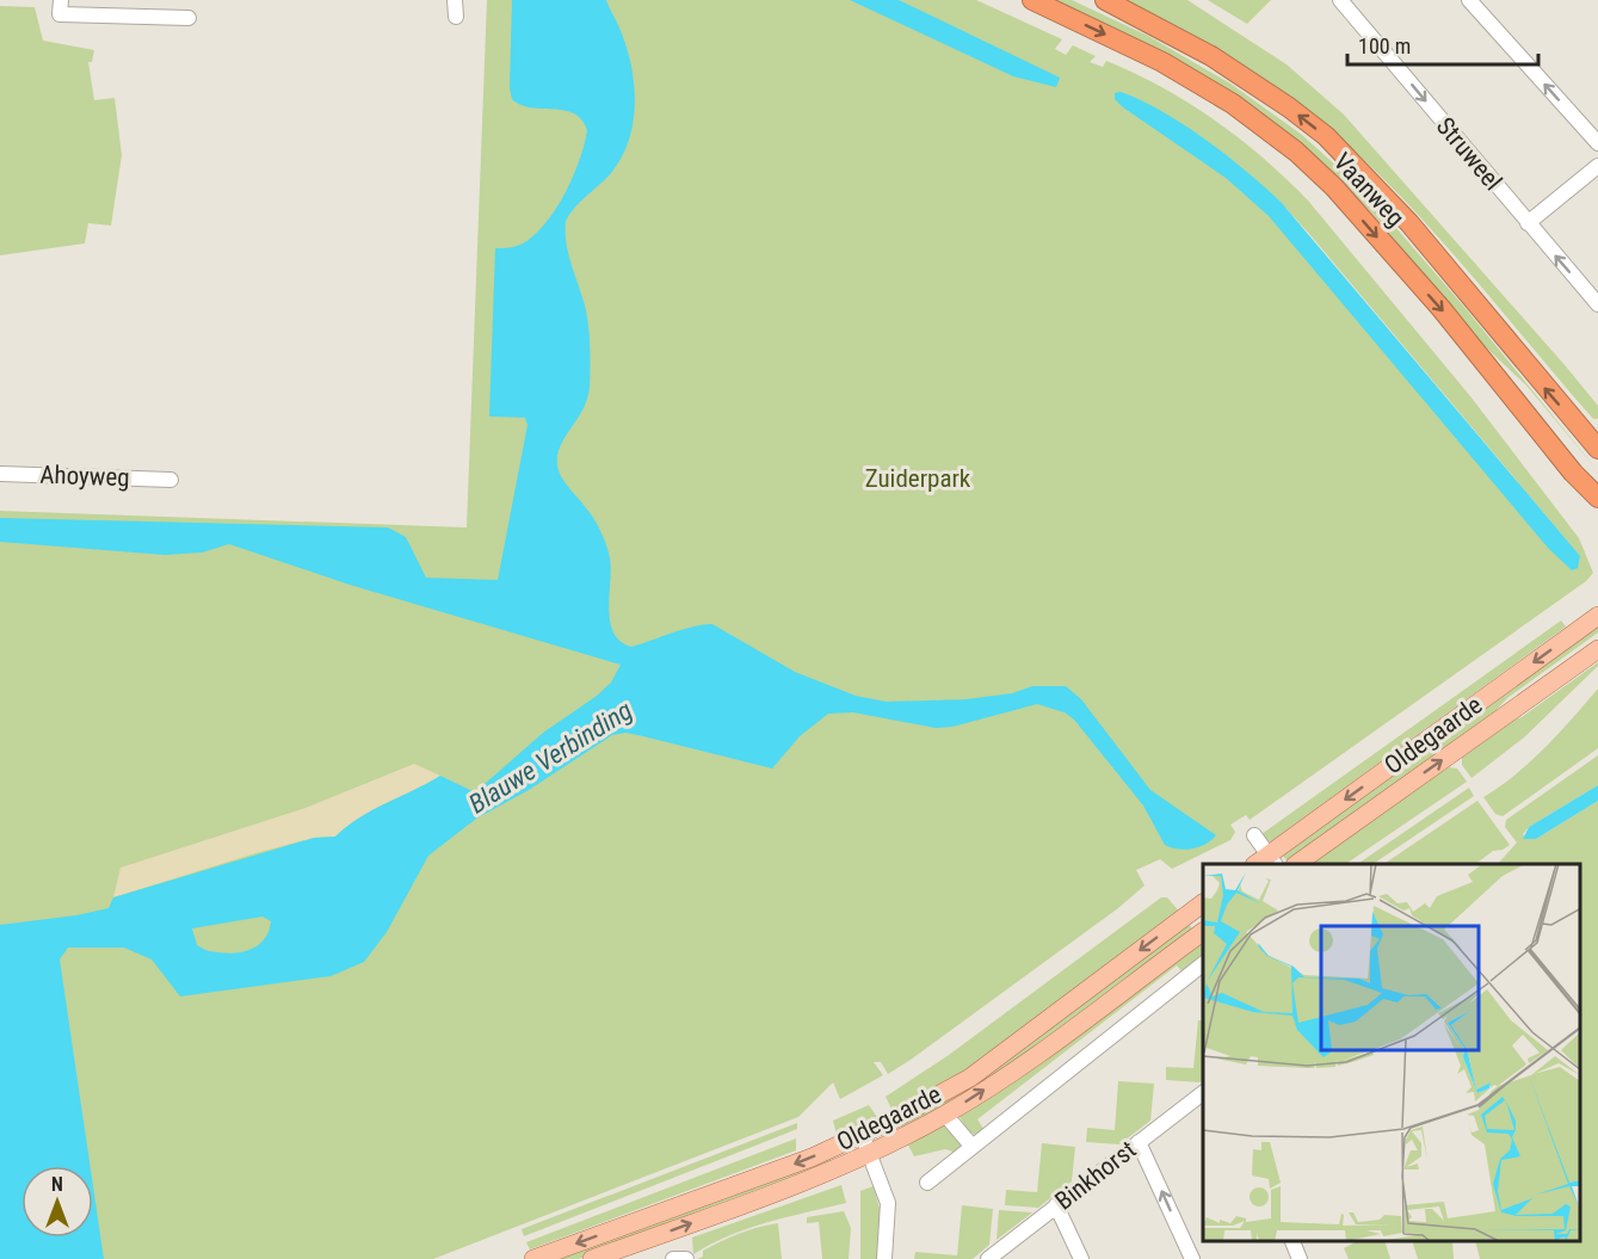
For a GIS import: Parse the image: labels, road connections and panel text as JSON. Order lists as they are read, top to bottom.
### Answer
{
  "streets": {
    "highway": ["Vaanweg"],
    "main road": ["Oldegaarde"],
    "street": ["Struweel", "Ahoyweg", "Binkhorst"]
  },
  "water": ["Blauwe Verbinding"],
  "parks": ["Zuiderpark"],
  "scale_bar": "100 m",
  "north": "top"
}
